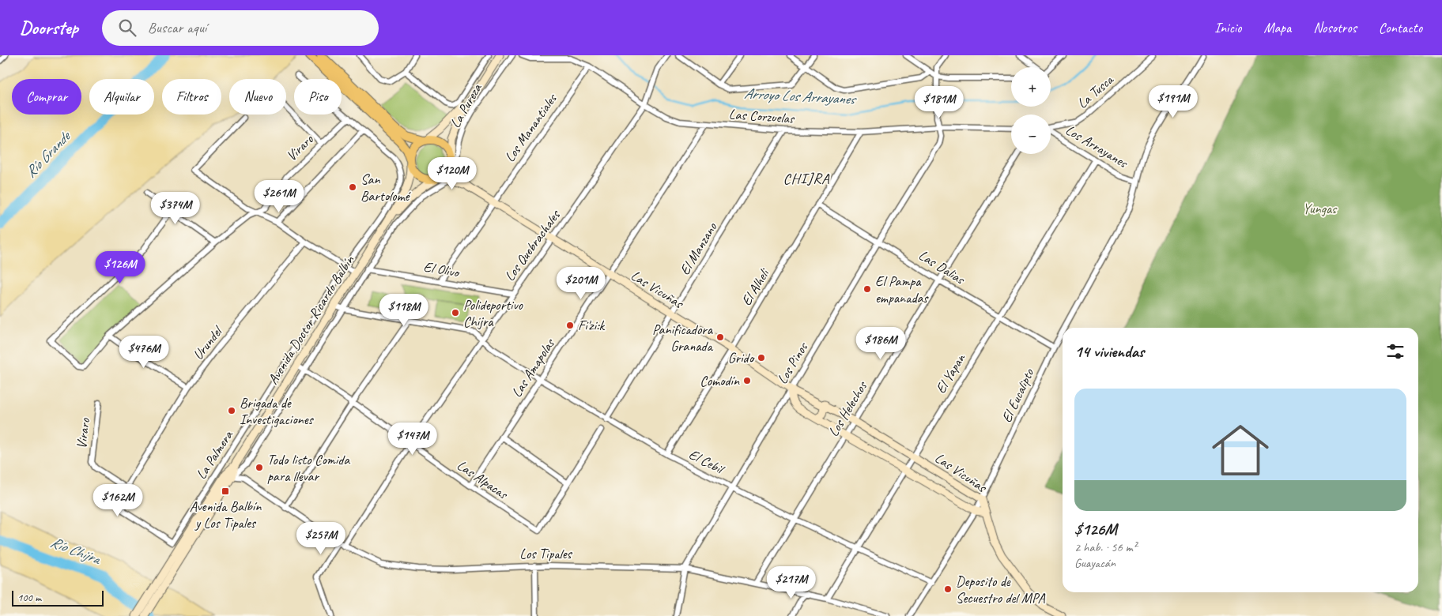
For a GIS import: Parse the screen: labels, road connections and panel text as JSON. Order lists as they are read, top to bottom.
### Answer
{
  "streets": {
    "street": [
      "La Tusca",
      "La Pureza",
      "Las Corzuelas",
      "Los Manantiales",
      "Los Arrayanes",
      "Viraro",
      "Los Quebrachales",
      "El Manzano",
      "Las Dalias",
      "El Olivo",
      "El Alheli",
      "Las Vicuñas",
      "Avenida Doctor Ricardo Balbín",
      "Urundel",
      "Los Pinos",
      "Las Amapolas",
      "El Yapan",
      "El Eucalipto",
      "Los Helechos",
      "La Palmera",
      "El Cebil",
      "Las Alpacas",
      "Los Tipales"
    ]
  },
  "crossings": [
    ["La Pureza", "Las Vicuñas"],
    ["Las Corzuelas", "Los Manantiales"],
    ["Las Corzuelas", "Los Quebrachales"],
    ["Las Corzuelas", "El Manzano"],
    ["Las Corzuelas", "El Alheli"],
    ["Las Corzuelas", "Los Pinos"],
    ["Las Corzuelas", "Las Amapolas"],
    ["Los Manantiales", "El Olivo"],
    ["Los Manantiales", "Las Vicuñas"],
    ["Los Arrayanes", "El Yapan"],
    ["Los Arrayanes", "El Eucalipto"],
    ["Viraro", "Urundel"],
    ["Los Quebrachales", "El Olivo"],
    ["Los Quebrachales", "Las Vicuñas"],
    ["Los Quebrachales", "El Cebil"],
    ["Los Quebrachales", "Las Alpacas"],
    ["Los Quebrachales", "Los Tipales"],
    ["El Manzano", "Las Vicuñas"],
    ["El Manzano", "El Cebil"],
    ["Las Dalias", "El Alheli"],
    ["Las Dalias", "Los Pinos"],
    ["Las Dalias", "El Yapan"],
    ["Las Dalias", "El Eucalipto"],
    ["Las Dalias", "Los Helechos"],
    ["El Alheli", "Las Vicuñas"],
    ["El Alheli", "El Cebil"],
    ["Las Vicuñas", "Los Pinos"],
    ["Las Vicuñas", "Las Amapolas"],
    ["Las Vicuñas", "El Yapan"],
    ["Las Vicuñas", "El Eucalipto"],
    ["Las Vicuñas", "Los Helechos"],
    ["Avenida Doctor Ricardo Balbín", "El Cebil"],
    ["Avenida Doctor Ricardo Balbín", "Las Alpacas"],
    ["Avenida Doctor Ricardo Balbín", "Los Tipales"],
    ["Urundel", "La Palmera"],
    ["Los Pinos", "El Cebil"],
    ["Los Pinos", "Los Tipales"],
    ["Las Amapolas", "El Cebil"],
    ["Las Amapolas", "Las Alpacas"],
    ["El Yapan", "El Cebil"],
    ["El Yapan", "Los Tipales"],
    ["El Eucalipto", "El Cebil"],
    ["Los Helechos", "El Cebil"],
    ["Los Helechos", "Los Tipales"]
  ],
  "districts": ["CHIJRA"],
  "water": ["Arroyo Los Arrayanes", "Río Grande", "Río Chijra"],
  "parks": ["Yungas"],
  "places": {
    "other": [
      "San Bartolomé",
      "El Pampa empanadas",
      "Polideportivo Chijra",
      "Fi'zi:k",
      "Panificadora Granada",
      "Grido",
      "Comodín",
      "Brigada de Investigaciones",
      "Todo listo Comida para llevar",
      "Deposito de Secuestro del MPA"
    ],
    "transit": ["Avenida Balbín y Los Tipales"]
  },
  "scale_bar": "100 m",
  "page": {
    "header": "Doorstep",
    "search": "Buscar aquí",
    "nav": [
      "Inicio",
      "Mapa",
      "Nosotros",
      "Contacto"
    ],
    "map_buttons": ["+", "−"],
    "chip": [
      "Comprar",
      "Alquilar",
      "Filtros",
      "Nuevo",
      "Piso"
    ],
    "price": [
      "$191M",
      "$181M",
      "$120M",
      "$261M",
      "$374M",
      "$126M",
      "$201M",
      "$118M",
      "$186M",
      "$476M",
      "$147M",
      "$162M",
      "$257M",
      "$217M"
    ],
    "heading": "14 viviendas",
    "list": [
      {
        "name": "$126M",
        "note": "2 hab. · 56 m² · Guayacán"
      }
    ],
    "scale": "100 m"
  }
}
